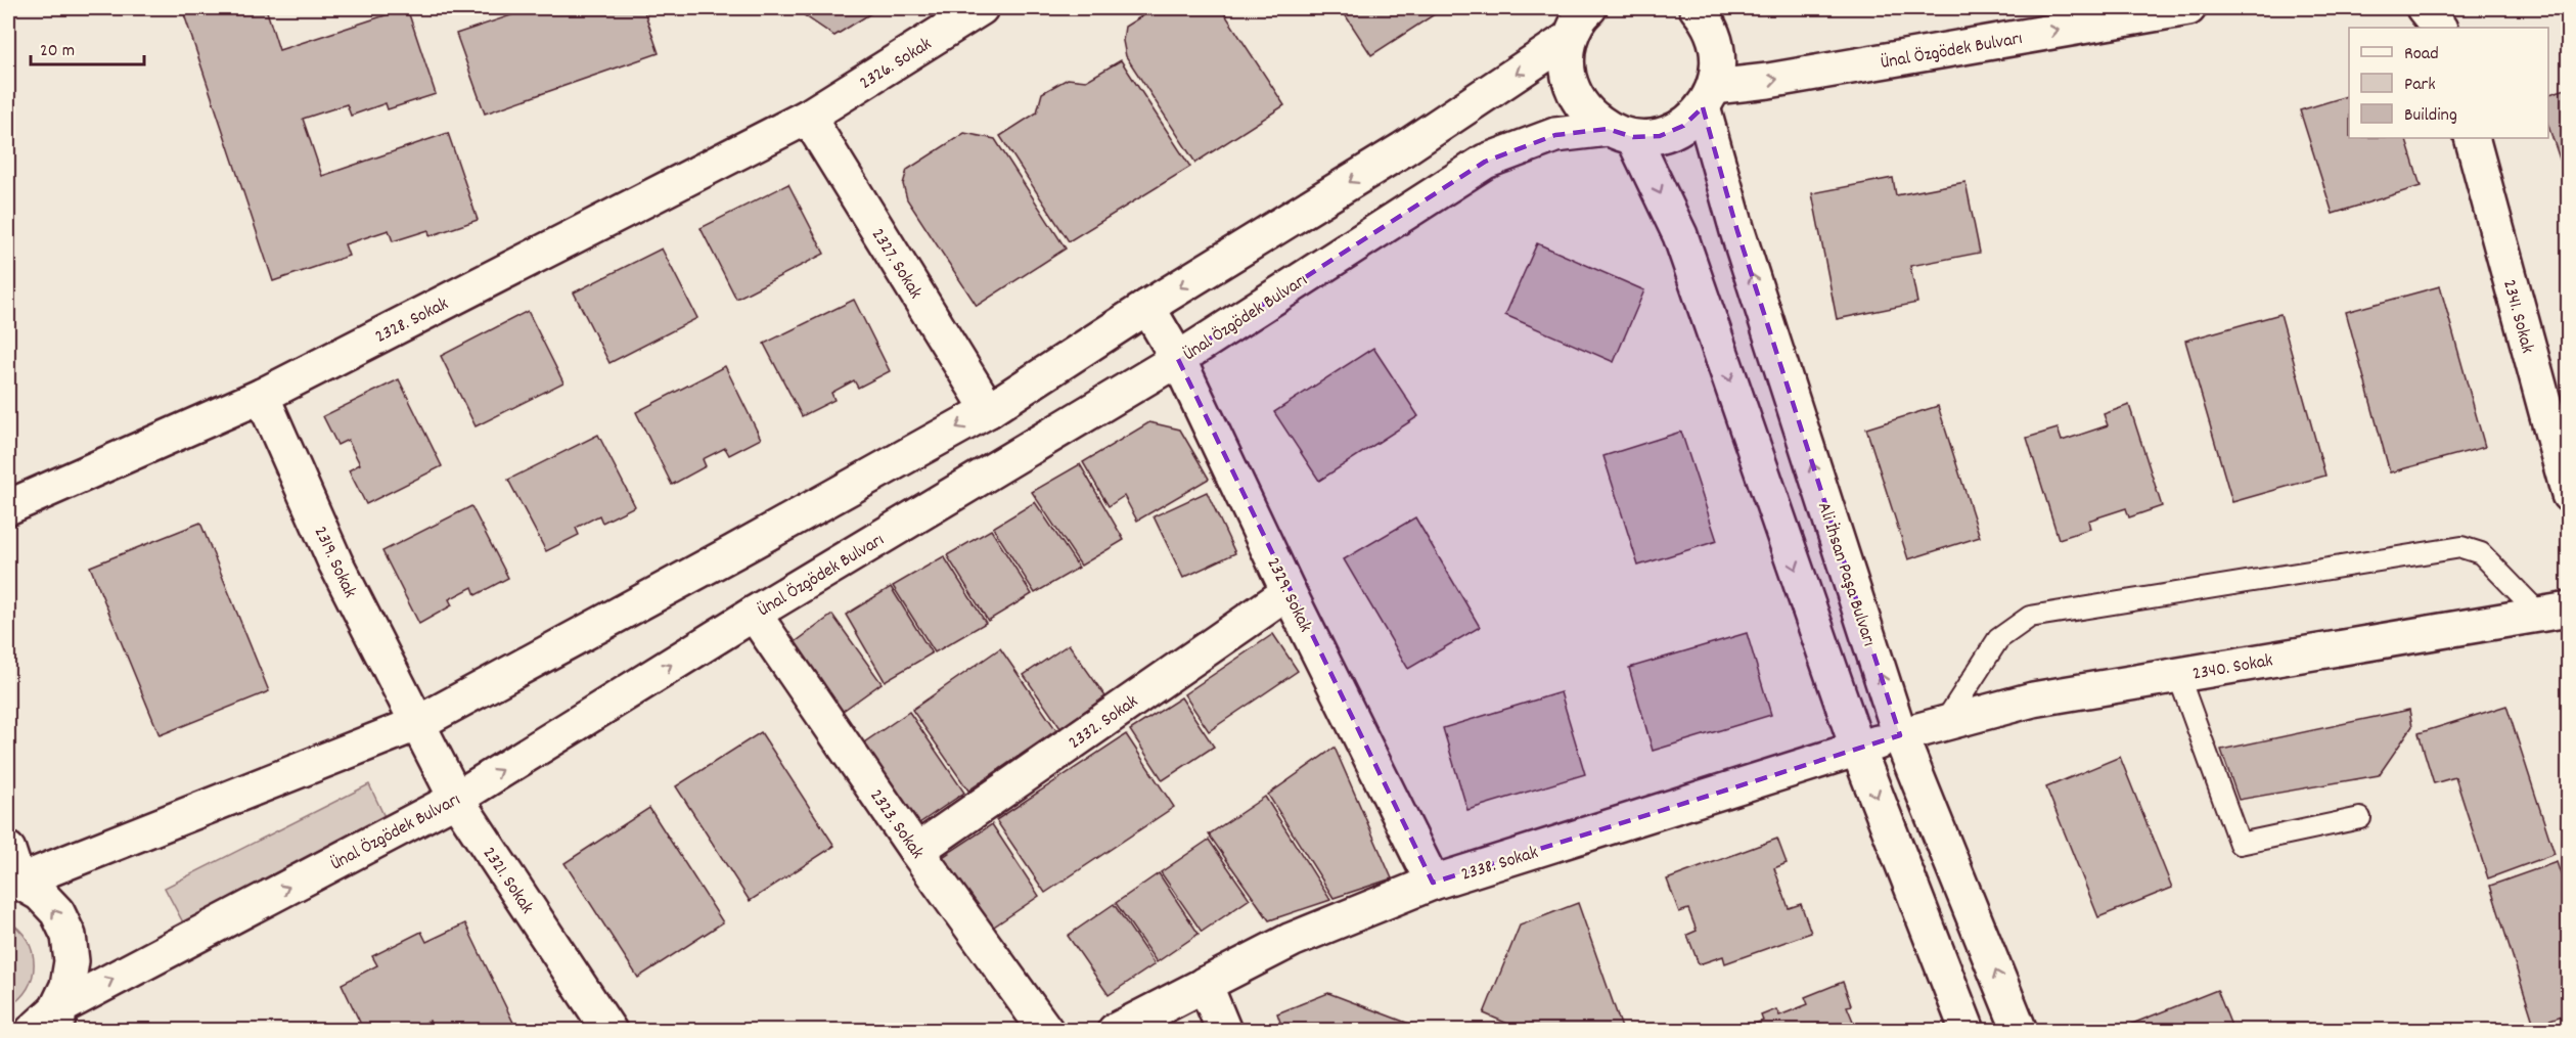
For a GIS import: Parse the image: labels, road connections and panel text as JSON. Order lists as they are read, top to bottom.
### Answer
{
  "streets": {
    "main road": [
      "Ünal Özgödek Bulvarı",
      "2326. Sokak",
      "2327. Sokak",
      "2341. Sokak",
      "2328. Sokak",
      "2319. Sokak",
      "Ali İhsan Paşa Bulvarı",
      "2329. Sokak",
      "2340. Sokak",
      "2332. Sokak",
      "2323. Sokak",
      "2338. Sokak",
      "2321. Sokak"
    ]
  },
  "crossings": [
    ["Ünal Özgödek Bulvarı", "Ali İhsan Paşa Bulvarı"],
    ["Ünal Özgödek Bulvarı", "2329. Sokak"],
    ["Ünal Özgödek Bulvarı", "2323. Sokak"],
    ["Ünal Özgödek Bulvarı", "2321. Sokak"],
    ["2326. Sokak", "2327. Sokak"],
    ["2326. Sokak", "2328. Sokak"],
    ["2327. Sokak", "2328. Sokak"],
    ["2328. Sokak", "2319. Sokak"],
    ["2319. Sokak", "2321. Sokak"],
    ["Ali İhsan Paşa Bulvarı", "2340. Sokak"],
    ["Ali İhsan Paşa Bulvarı", "2338. Sokak"],
    ["2329. Sokak", "2332. Sokak"],
    ["2329. Sokak", "2338. Sokak"],
    ["2340. Sokak", "2338. Sokak"],
    ["2332. Sokak", "2323. Sokak"]
  ],
  "legend": ["Road", "Park", "Building"],
  "scale_bar": "20 m"
}
